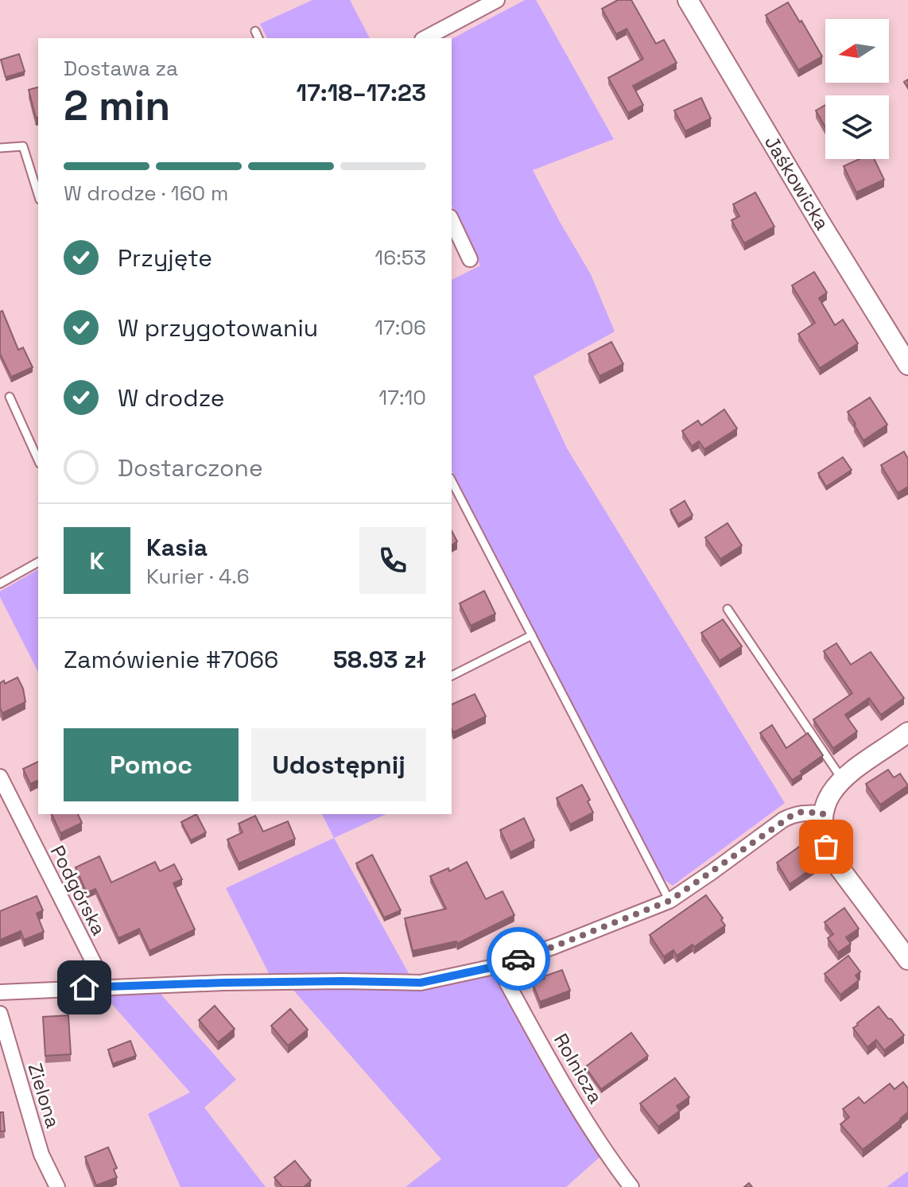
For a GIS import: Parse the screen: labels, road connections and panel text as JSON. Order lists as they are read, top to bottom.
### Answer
{
  "streets": {
    "street": [
      "Jaśkowicka",
      "Podgórska",
      "Rolnicza",
      "Zielona"
    ]
  },
  "north": "left",
  "page": {
    "heading": ["2 min", "Dostawa za", "17:18–17:23"],
    "panel": [
      "Kasia",
      "Kurier · 4.6",
      "Zamówienie #7066",
      "58.93 zł"
    ],
    "bar": "W drodze · 160 m",
    "list": [
      ["Przyjęte", "16:53"],
      ["W przygotowaniu", "17:06"],
      ["W drodze", "17:10"],
      "Dostarczone"
    ],
    "round": "K",
    "buttons": ["Pomoc", "Udostępnij"]
  }
}
